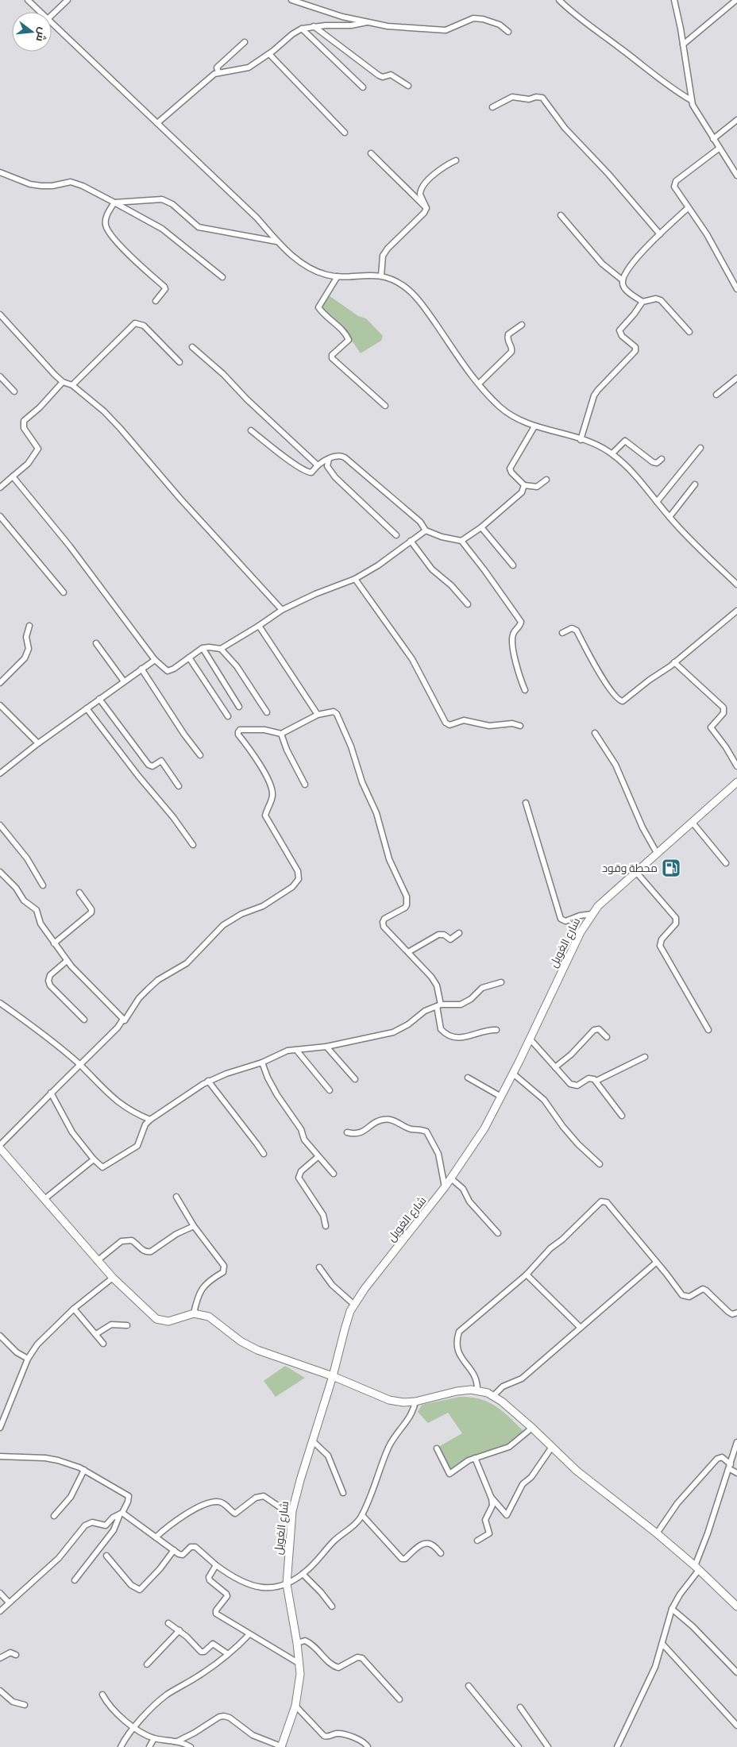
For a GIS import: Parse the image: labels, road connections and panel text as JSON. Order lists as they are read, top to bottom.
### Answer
{
  "streets": {
    "street": ["شارع الغويل"]
  },
  "places": {
    "fuel station": ["محطة وقود"]
  },
  "north": "right"
}
